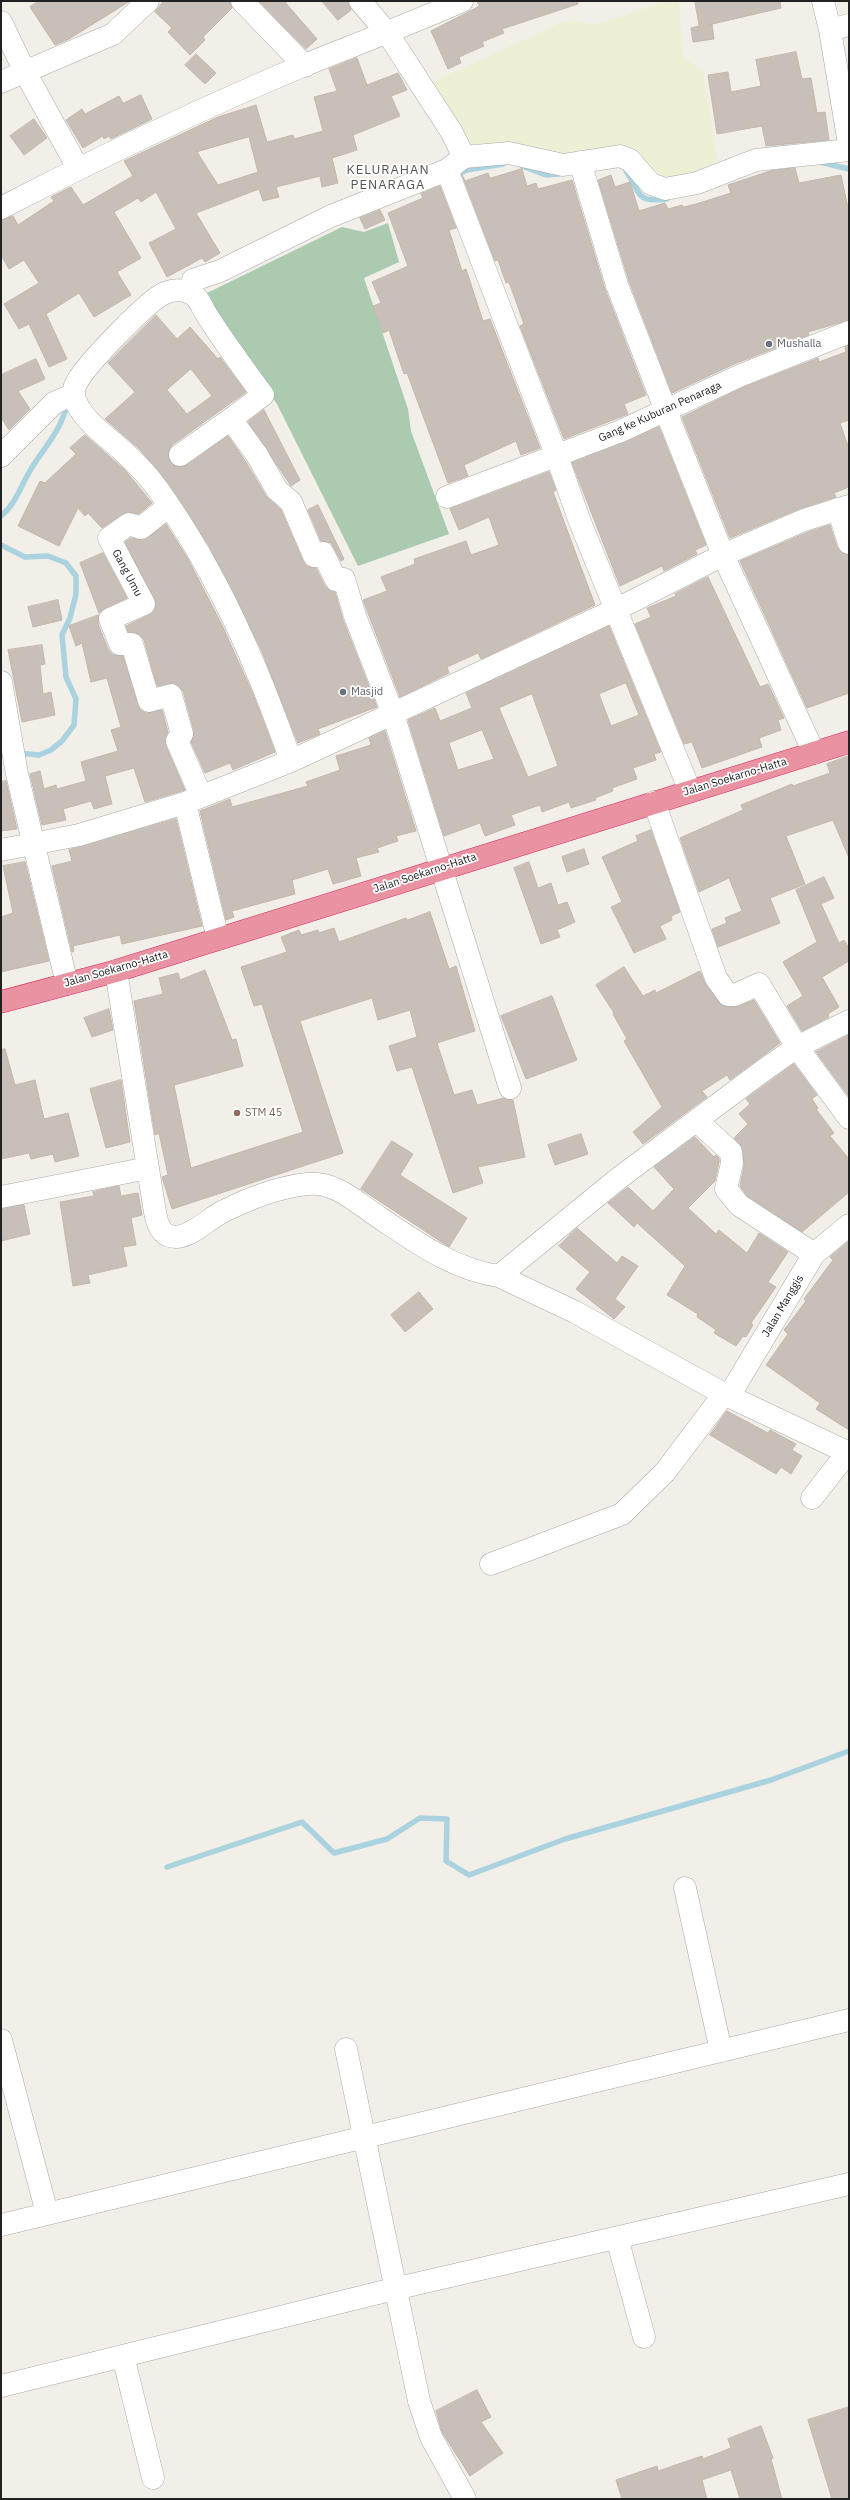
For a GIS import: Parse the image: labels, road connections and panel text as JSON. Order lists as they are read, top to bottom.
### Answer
{
  "streets": {
    "highway": ["Jalan Soekarno-Hatta"],
    "street": ["Gang ke Kuburan Penaraga", "Gang Umu", "Jalan Manggis"]
  },
  "districts": ["KELURAHAN PENARAGA"],
  "places": ["Mushalla", "Masjid", "STM 45"]
}
